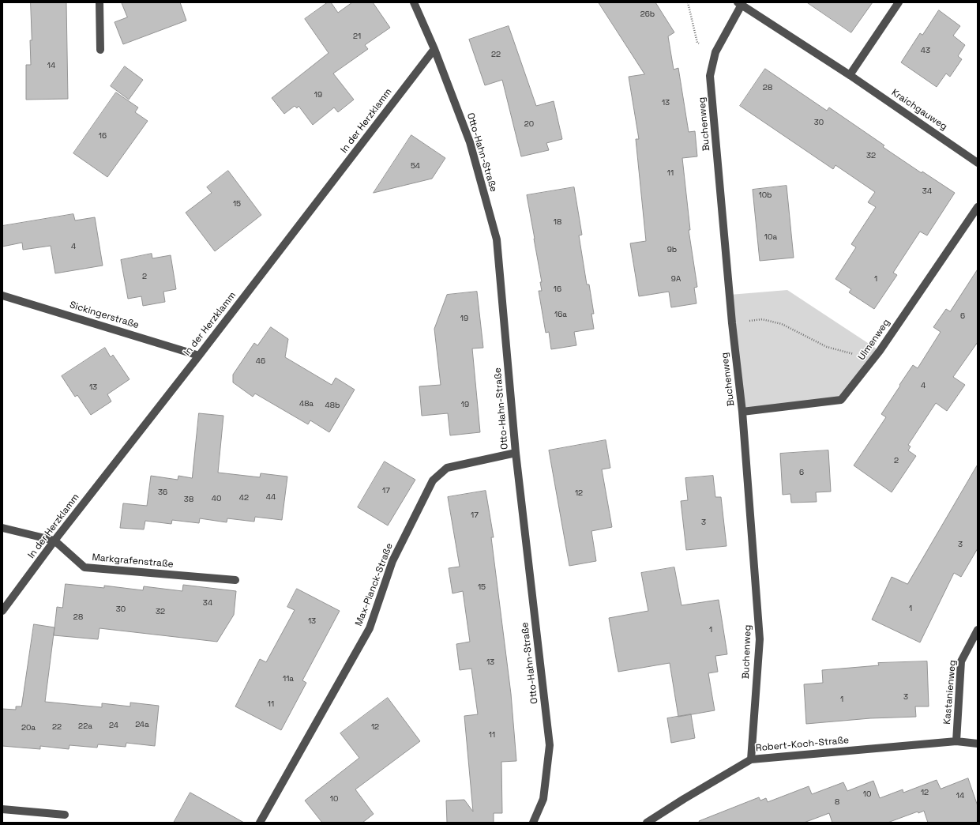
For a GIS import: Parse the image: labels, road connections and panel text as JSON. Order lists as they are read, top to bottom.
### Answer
{
  "streets": {
    "street": [
      "Kraichgauweg",
      "In der Herzklamm",
      "Buchenweg",
      "Otto-Hahn-Straße",
      "Sickingerstraße",
      "Ulmenweg",
      "Markgrafenstraße",
      "Max-Planck-Straße",
      "Kastanienweg",
      "Robert-Koch-Straße"
    ]
  },
  "crossings": [
    ["Kraichgauweg", "Buchenweg"],
    ["In der Herzklamm", "Otto-Hahn-Straße"],
    ["In der Herzklamm", "Sickingerstraße"],
    ["In der Herzklamm", "Markgrafenstraße"],
    ["Buchenweg", "Ulmenweg"],
    ["Buchenweg", "Robert-Koch-Straße"],
    ["Otto-Hahn-Straße", "Max-Planck-Straße"],
    ["Kastanienweg", "Robert-Koch-Straße"]
  ],
  "house_numbers": [
    "26b",
    "21",
    "43",
    "22",
    "14",
    "28",
    "19",
    "13",
    "30",
    "20",
    "16",
    "32",
    "54",
    "11",
    "34",
    "10b",
    "15",
    "18",
    "10a",
    "4",
    "9b",
    "2",
    "9A",
    "1",
    "16",
    "16a",
    "6",
    "19",
    "46",
    "4",
    "13",
    "48a",
    "19",
    "48b",
    "2",
    "6",
    "17",
    "36",
    "12",
    "44",
    "42",
    "40",
    "38",
    "17",
    "3",
    "3",
    "15",
    "34",
    "1",
    "30",
    "32",
    "28",
    "13",
    "1",
    "13",
    "11a",
    "3",
    "1",
    "11",
    "24a",
    "24",
    "22a",
    "22",
    "12",
    "20a",
    "11",
    "12",
    "10",
    "14",
    "10",
    "8"
  ]
}
